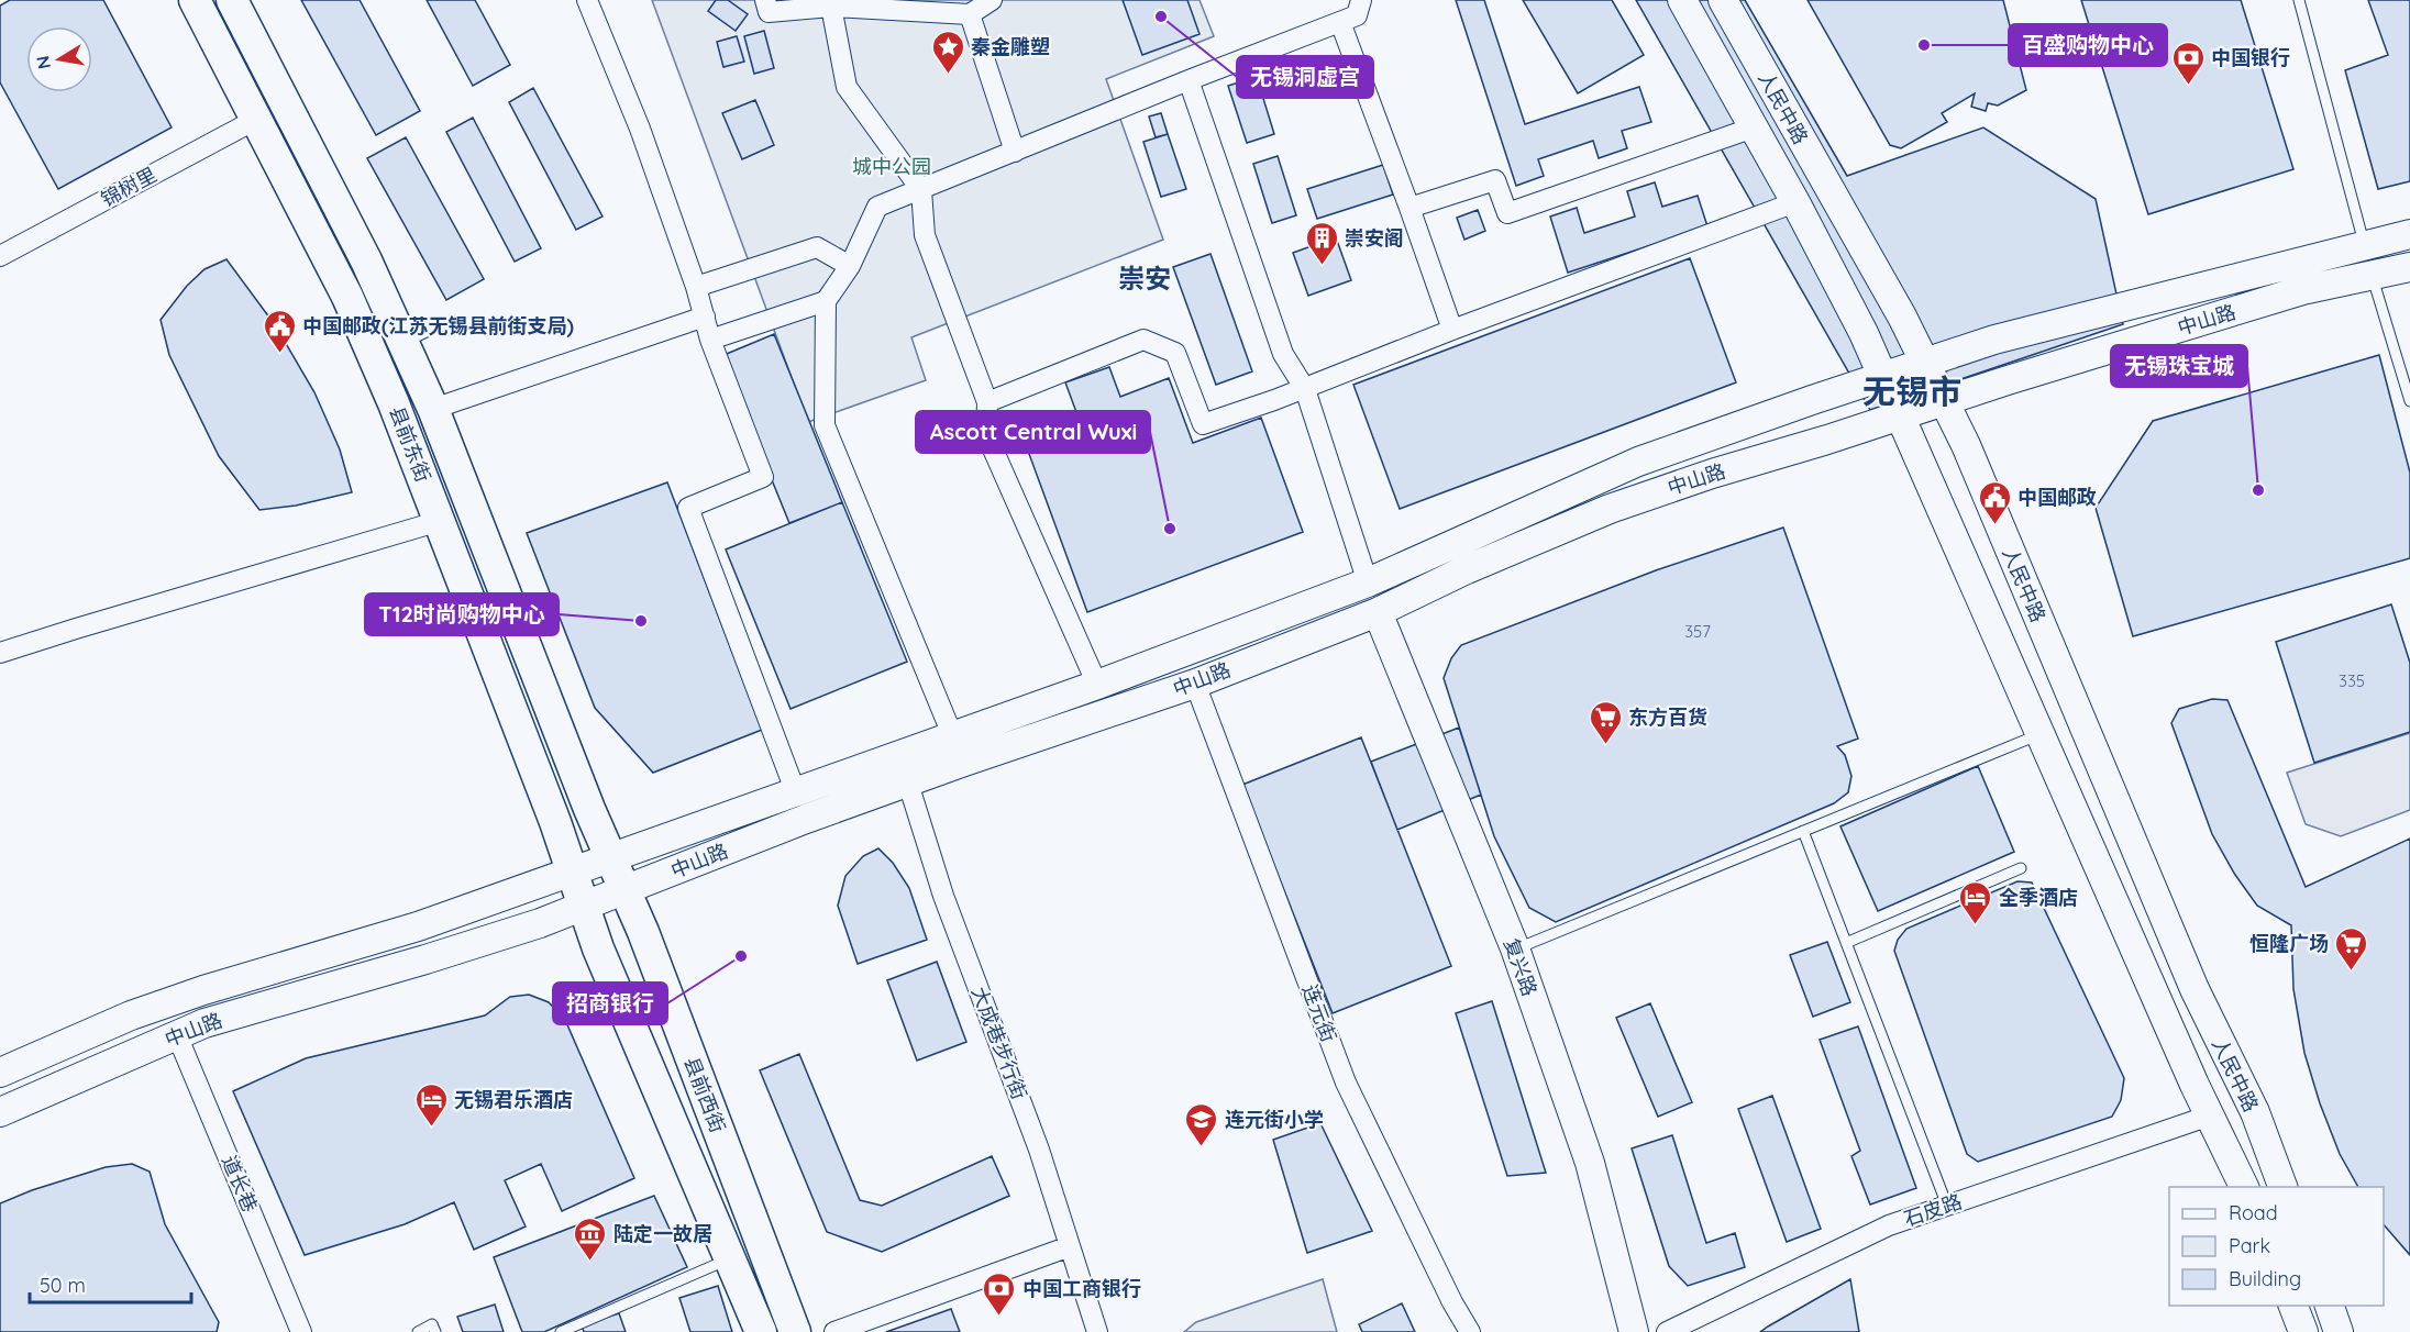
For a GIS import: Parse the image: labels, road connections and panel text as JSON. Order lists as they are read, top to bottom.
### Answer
{
  "streets": {
    "main road": [
      "人民中路",
      "中山路",
      "县前东街",
      "复兴路",
      "县前西街"
    ],
    "street": [
      "锦树里",
      "连元街",
      "大成巷步行街",
      "道长巷",
      "石皮路"
    ]
  },
  "crossings": [
    ["人民中路", "中山路"],
    ["人民中路", "石皮路"],
    ["锦树里", "县前东街"],
    ["中山路", "县前东街"],
    ["中山路", "复兴路"],
    ["中山路", "连元街"],
    ["中山路", "大成巷步行街"],
    ["中山路", "县前西街"],
    ["中山路", "道长巷"],
    ["县前东街", "县前西街"]
  ],
  "districts": ["崇安", "无锡市"],
  "parks": ["城中公园"],
  "places": {
    "other": [
      "无锡洞虚宫",
      "百盛购物中心",
      "无锡珠宝城",
      "Ascott Central Wuxi",
      "T12时尚购物中心",
      "招商银行"
    ],
    "place": ["秦金雕塑"],
    "bank": ["中国银行", "中国工商银行"],
    "building": ["崇安阁"],
    "public building": ["中国邮政(江苏无锡县前街支局)", "中国邮政"],
    "supermarket": ["东方百货", "恒隆广场"],
    "hotel": ["全季酒店", "无锡君乐酒店"],
    "school or university": ["连元街小学"],
    "museum": ["陆定一故居"]
  },
  "house_numbers": ["357", "335"],
  "legend": ["Road", "Park", "Building"],
  "scale_bar": "50 m",
  "north": "left"
}
